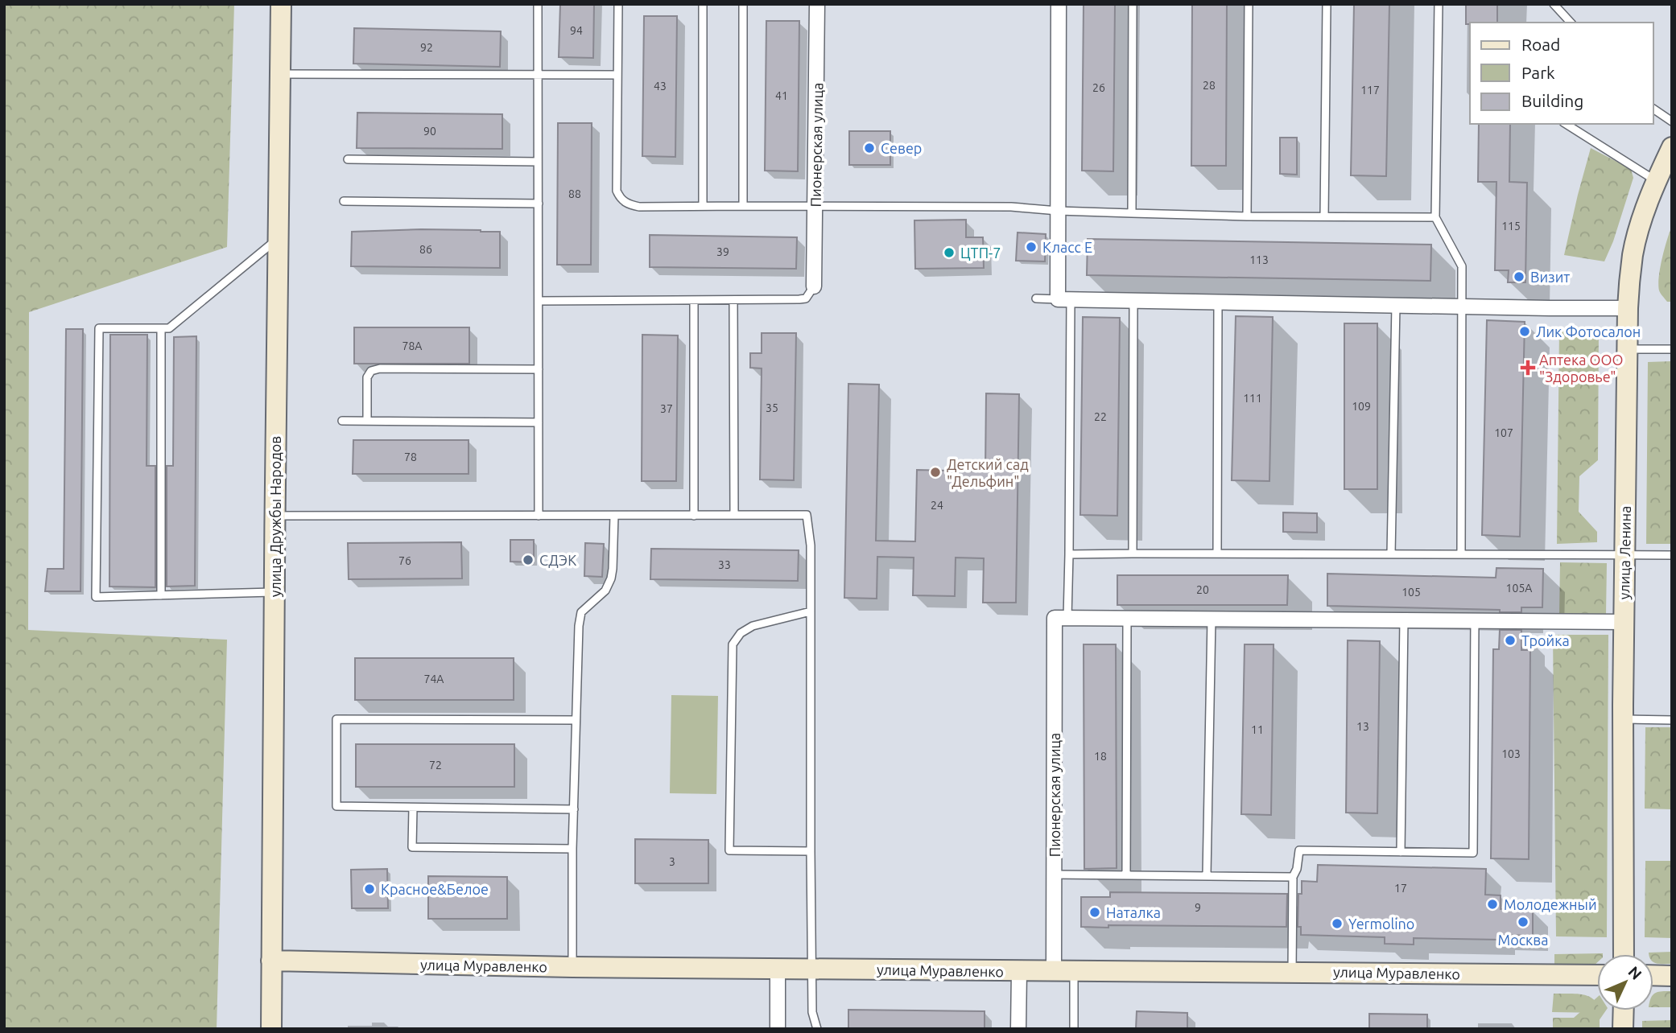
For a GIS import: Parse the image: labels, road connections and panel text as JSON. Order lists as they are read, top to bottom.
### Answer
{
  "streets": {
    "street": [
      "Пионерская улица",
      "улица Дружбы Народов",
      "улица Ленина",
      "улица Муравленко"
    ]
  },
  "crossings": [
    ["Пионерская улица", "улица Муравленко"],
    ["улица Дружбы Народов", "улица Муравленко"]
  ],
  "places": {
    "other": [
      "Север",
      "Класс Е",
      "ЦТП-7",
      "Визит",
      "Лик Фотосалон",
      "Детский сад \"Дельфин\"",
      "СДЭК",
      "Тройка",
      "Красное&Белое",
      "Молодежный",
      "Наталка",
      "Москва",
      "Yermolino"
    ],
    "health": ["Аптека ООО \"Здоровье\""]
  },
  "house_numbers": [
    "94",
    "92",
    "28",
    "43",
    "26",
    "117",
    "41",
    "90",
    "88",
    "115",
    "86",
    "39",
    "113",
    "78А",
    "111",
    "109",
    "35",
    "37",
    "22",
    "107",
    "78",
    "24",
    "76",
    "33",
    "105А",
    "20",
    "105",
    "74А",
    "13",
    "11",
    "103",
    "18",
    "72",
    "3",
    "17",
    "9"
  ],
  "legend": ["Road", "Park", "Building"],
  "north": "top right"
}
